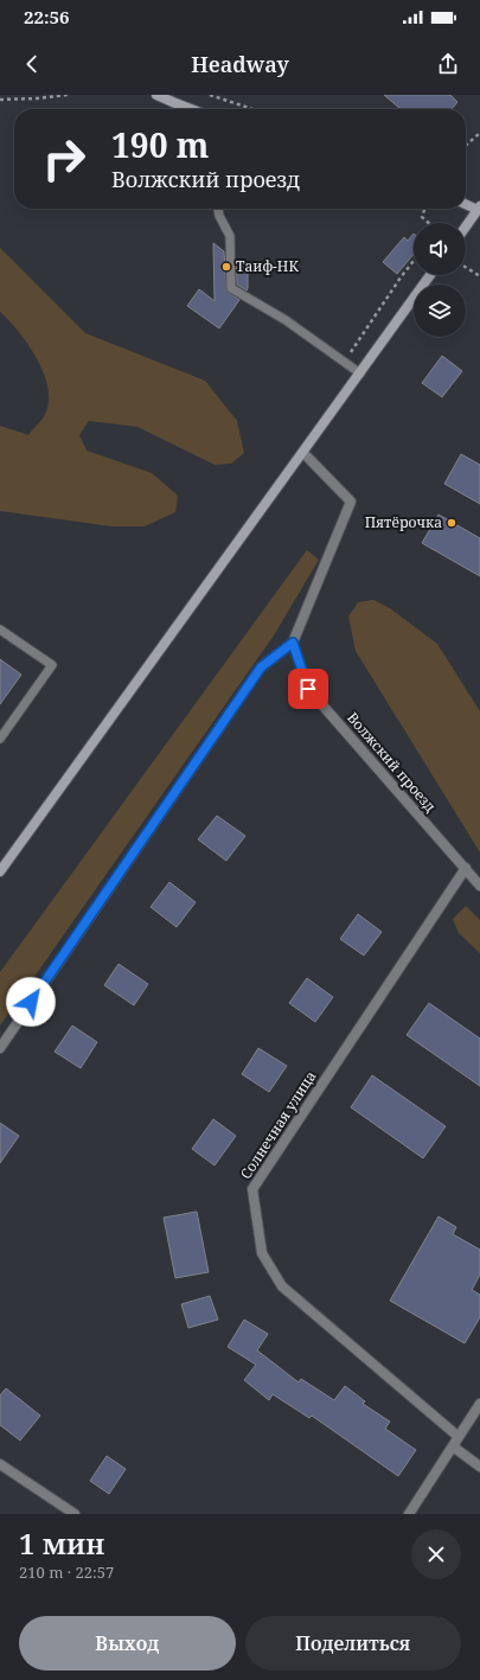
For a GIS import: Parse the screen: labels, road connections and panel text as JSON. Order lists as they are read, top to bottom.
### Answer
{
  "streets": {
    "street": ["Волжский проезд", "Солнечная улица"]
  },
  "crossings": [
    ["Волжский проезд", "Солнечная улица"]
  ],
  "places": ["Таиф-НК", "Пятёрочка"],
  "page": {
    "status": "22:56",
    "header": "Headway",
    "turn": ["190 m", "Волжский проезд"],
    "heading": ["1 мин", "210 m · 22:57"],
    "buttons": ["Выход", "Поделиться"]
  }
}
